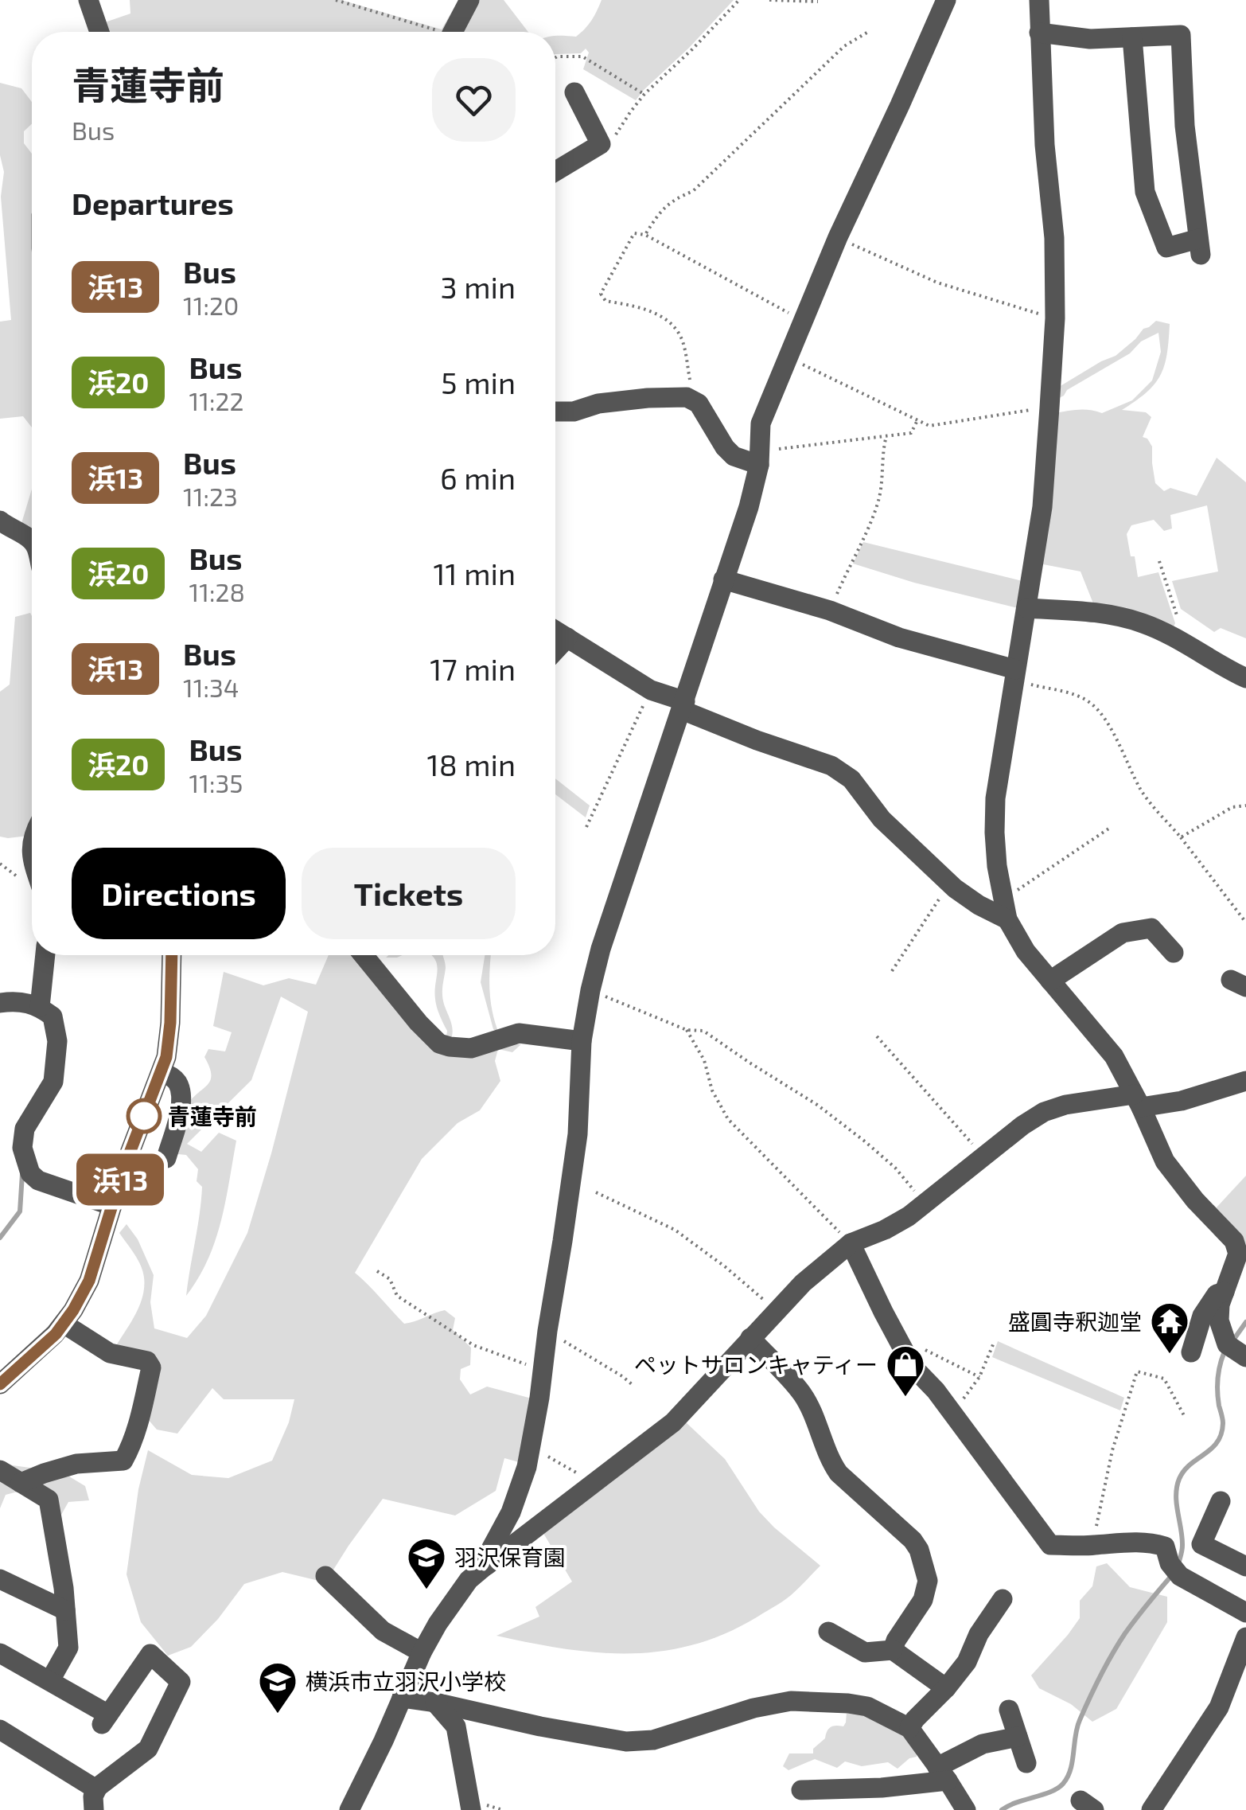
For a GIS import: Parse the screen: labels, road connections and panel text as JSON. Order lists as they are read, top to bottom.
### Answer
{
  "places": {
    "other": ["青蓮寺前"],
    "temple": ["盛圓寺釈迦堂"],
    "shop": ["ペットサロンキャティー"],
    "school or university": ["羽沢保育園", "横浜市立羽沢小学校"]
  },
  "lines": ["bus line 浜13"],
  "page": {
    "on_map": "浜13",
    "heading": [
      ["青蓮寺前", "Bus"],
      "Departures"
    ],
    "list": [
      {
        "mark": "浜13",
        "name": "Bus",
        "note": "11:20",
        "value": "3 min"
      },
      {
        "mark": "浜20",
        "name": "Bus",
        "note": "11:22",
        "value": "5 min"
      },
      {
        "mark": "浜13",
        "name": "Bus",
        "note": "11:23",
        "value": "6 min"
      },
      {
        "mark": "浜20",
        "name": "Bus",
        "note": "11:28",
        "value": "11 min"
      },
      {
        "mark": "浜13",
        "name": "Bus",
        "note": "11:34",
        "value": "17 min"
      },
      {
        "mark": "浜20",
        "name": "Bus",
        "note": "11:35",
        "value": "18 min"
      }
    ],
    "buttons": ["Directions", "Tickets"]
  }
}
